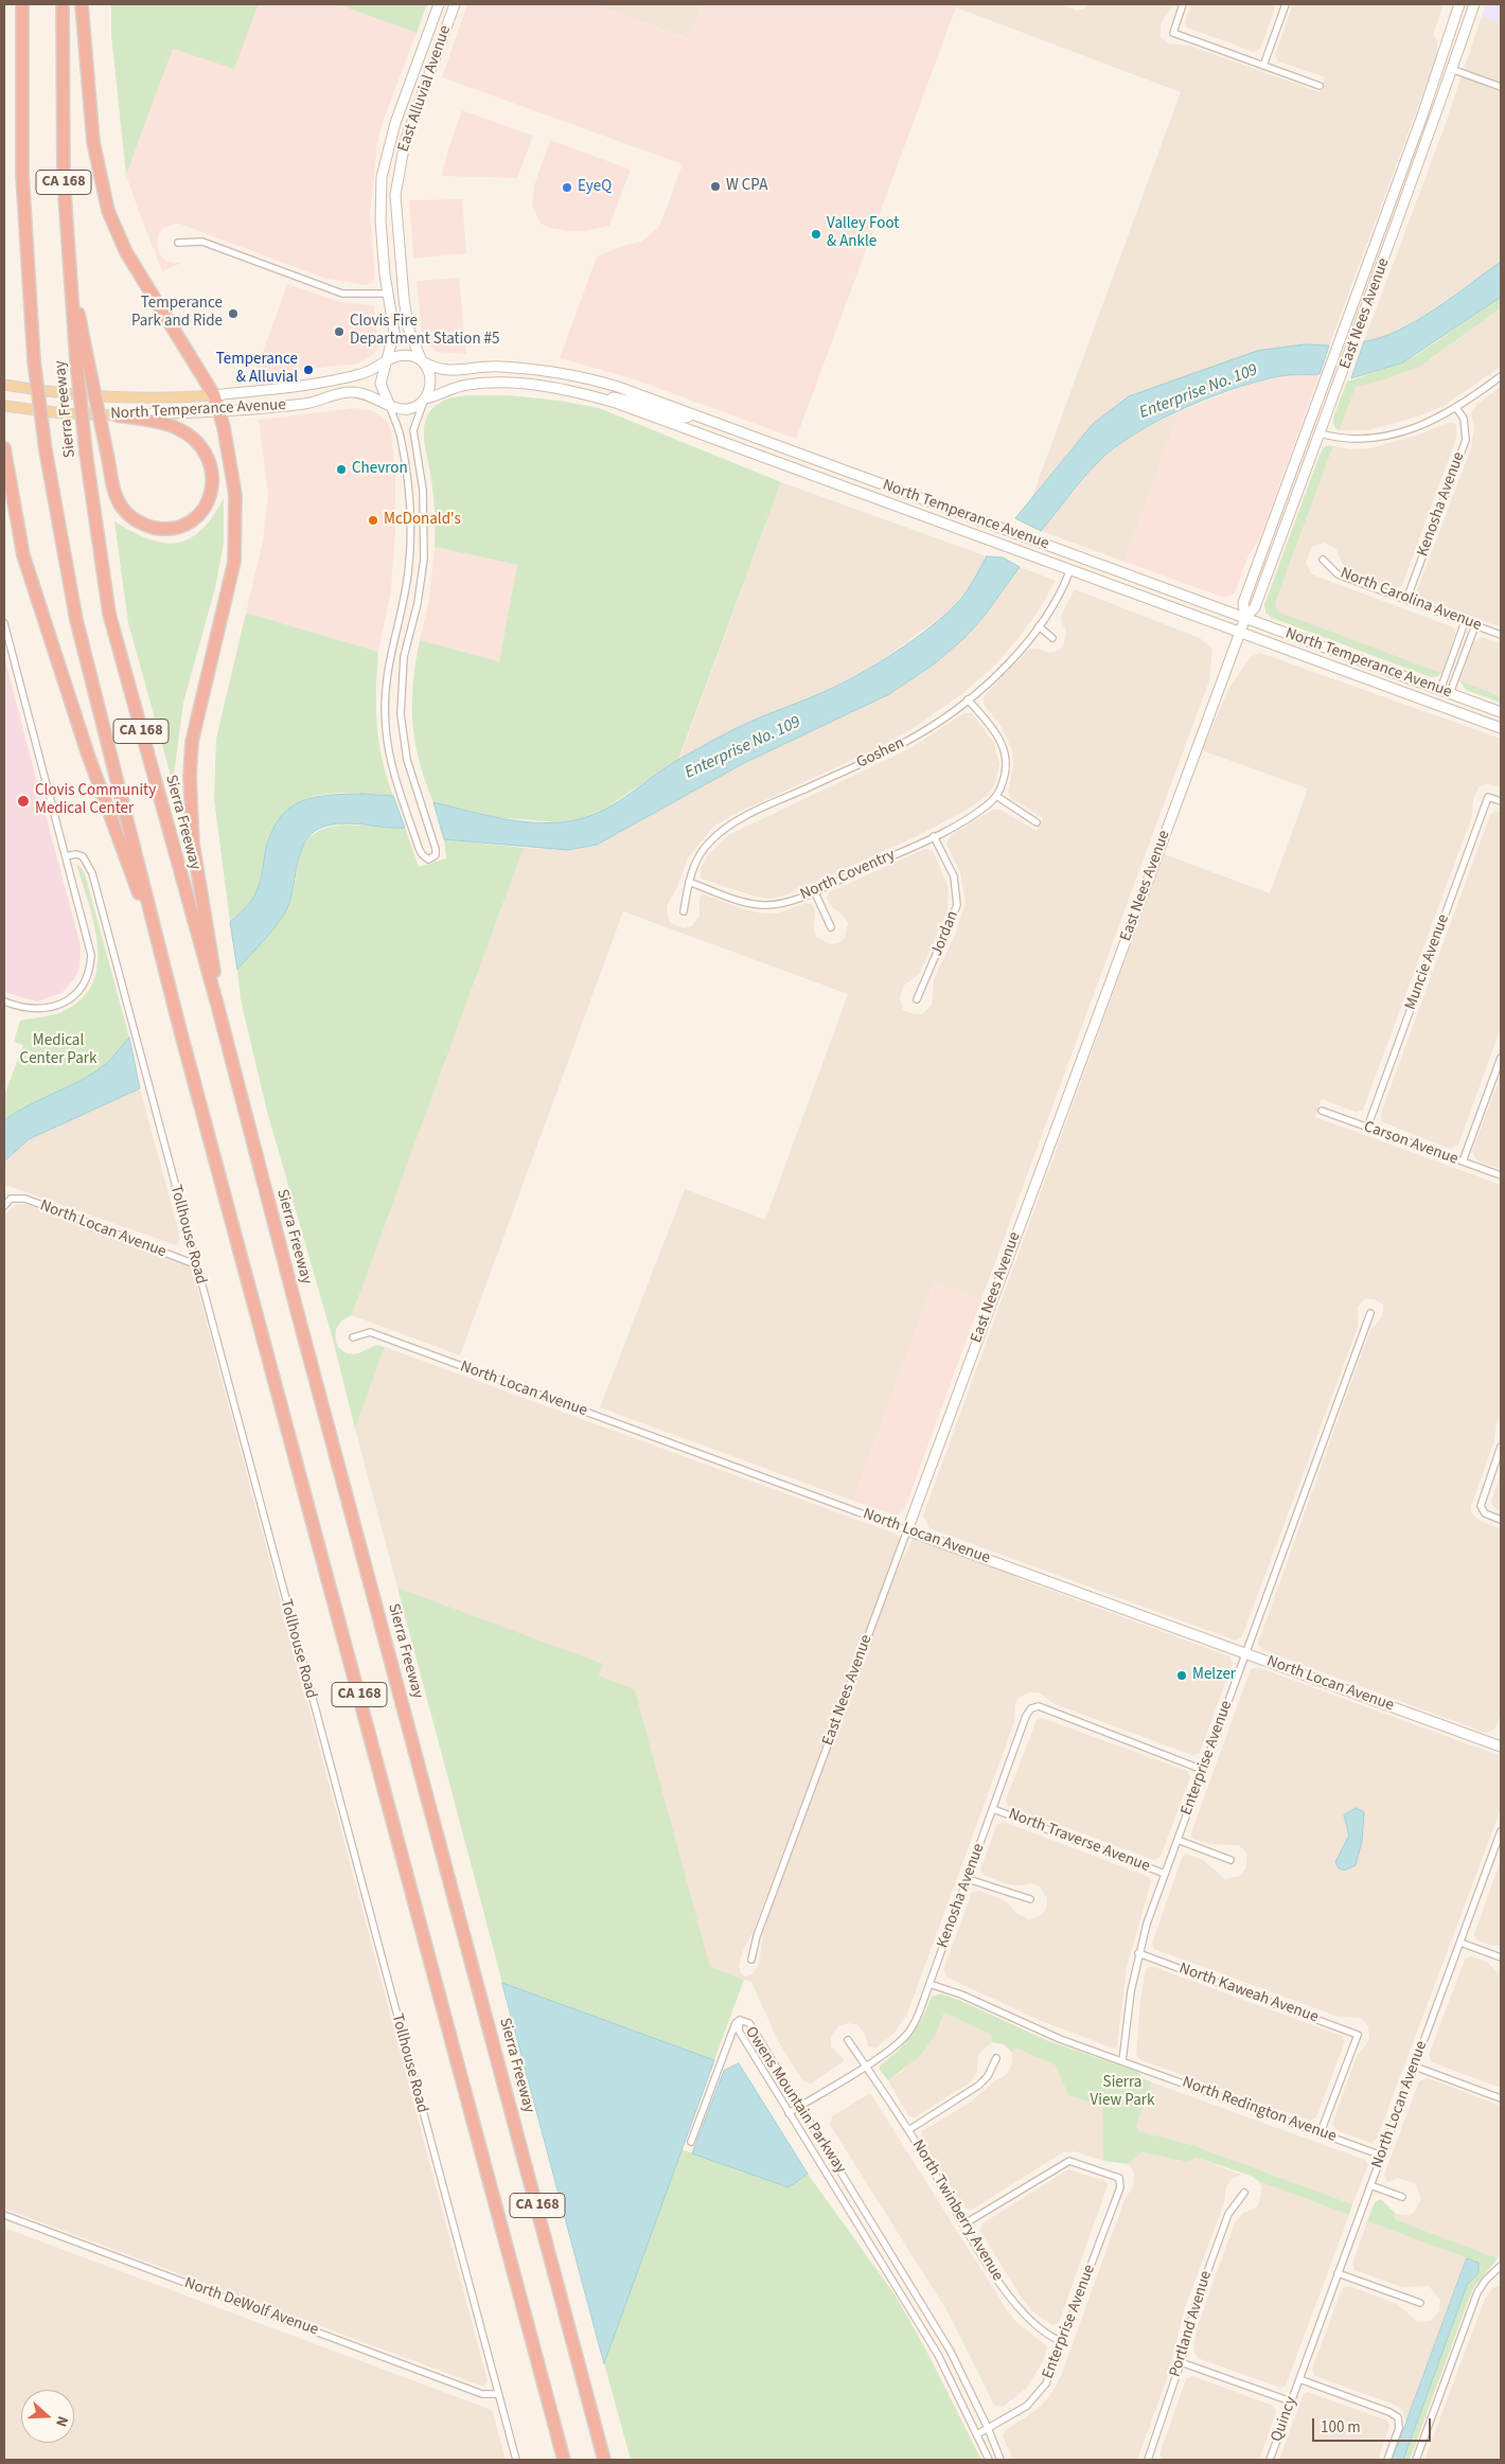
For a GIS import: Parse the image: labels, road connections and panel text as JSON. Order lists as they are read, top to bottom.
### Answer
{
  "streets": {
    "highway": ["CA 168", "Sierra Freeway"],
    "main road": [
      "East Alluvial Avenue",
      "East Nees Avenue",
      "North Temperance Avenue",
      "North Locan Avenue"
    ],
    "street": [
      "Kenosha Avenue",
      "North Carolina Avenue",
      "Goshen",
      "North Coventry",
      "Jordan",
      "Muncie Avenue",
      "Carson Avenue",
      "Tollhouse Road",
      "Enterprise Avenue",
      "North Traverse Avenue",
      "North Kaweah Avenue",
      "Owens Mountain Parkway",
      "North Redington Avenue",
      "North Twinberry Avenue",
      "North DeWolf Avenue",
      "Portland Avenue",
      "Quincy"
    ]
  },
  "crossings": [
    ["East Alluvial Avenue", "North Temperance Avenue"],
    ["CA 168", "Sierra Freeway"],
    ["East Nees Avenue", "North Temperance Avenue"],
    ["East Nees Avenue", "North Locan Avenue"],
    ["North Temperance Avenue", "Goshen"],
    ["Kenosha Avenue", "North Carolina Avenue"],
    ["Kenosha Avenue", "Enterprise Avenue"],
    ["Kenosha Avenue", "North Traverse Avenue"],
    ["Kenosha Avenue", "Owens Mountain Parkway"],
    ["Kenosha Avenue", "North Redington Avenue"],
    ["Kenosha Avenue", "North Twinberry Avenue"],
    ["Goshen", "North Coventry"],
    ["North Coventry", "Jordan"],
    ["Muncie Avenue", "Carson Avenue"],
    ["North Locan Avenue", "Tollhouse Road"],
    ["North Locan Avenue", "Enterprise Avenue"],
    ["North Locan Avenue", "North Redington Avenue"],
    ["North Locan Avenue", "Quincy"],
    ["Tollhouse Road", "North DeWolf Avenue"],
    ["Enterprise Avenue", "North Traverse Avenue"],
    ["Enterprise Avenue", "North Kaweah Avenue"],
    ["Enterprise Avenue", "Owens Mountain Parkway"],
    ["Enterprise Avenue", "North Redington Avenue"],
    ["Enterprise Avenue", "North Twinberry Avenue"],
    ["North Kaweah Avenue", "North Redington Avenue"]
  ],
  "water": ["Enterprise No. 109"],
  "parks": ["Medical Center Park", "Sierra View Park"],
  "places": [
    "W CPA",
    "EyeQ",
    "Valley Foot & Ankle",
    "Temperance Park and Ride",
    "Clovis Fire Department Station #5",
    "Temperance & Alluvial",
    "Chevron",
    "McDonald's",
    "Clovis Community Medical Center",
    "Melzer"
  ],
  "scale_bar": "100 m",
  "north": "right"
}
